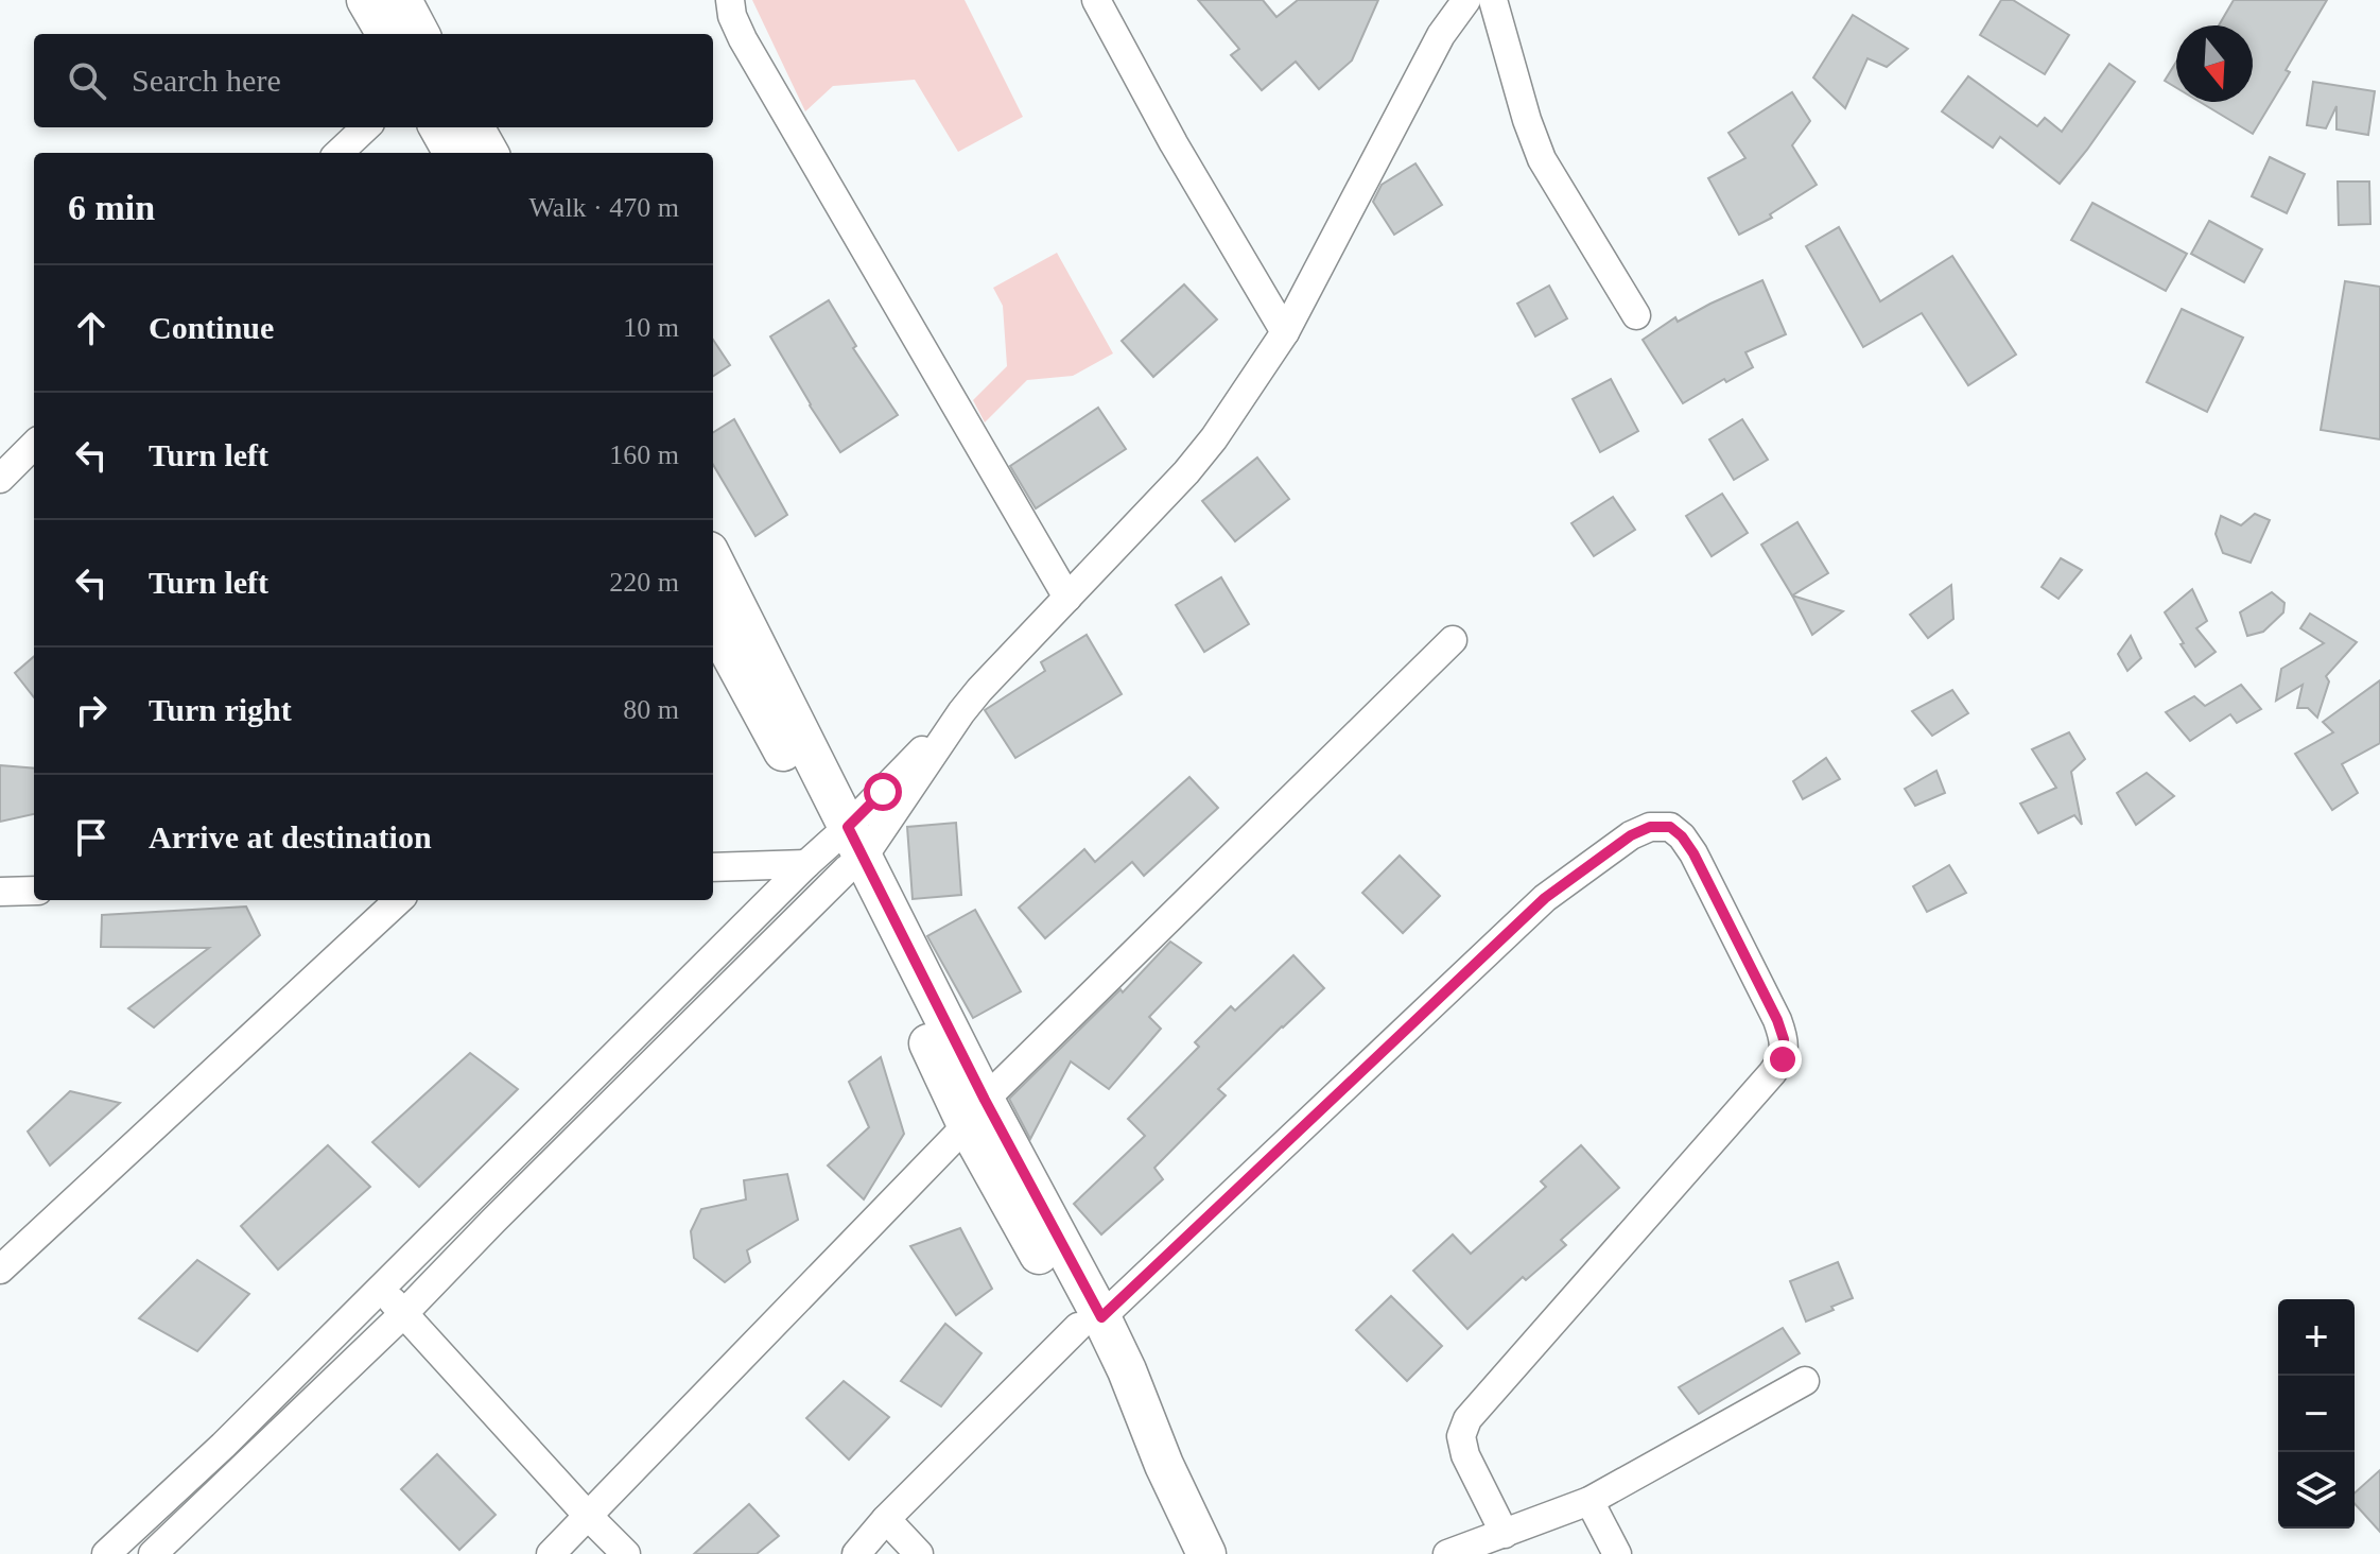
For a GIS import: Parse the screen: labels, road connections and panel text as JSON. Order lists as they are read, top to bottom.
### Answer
{
  "north": "bottom",
  "page": {
    "search": "Search here",
    "heading": ["6 min", "Walk · 470 m"],
    "list": [
      ["Continue", "10 m"],
      ["Turn left", "160 m"],
      ["Turn left", "220 m"],
      ["Turn right", "80 m"],
      "Arrive at destination"
    ],
    "map_buttons": ["+", "−"]
  }
}
